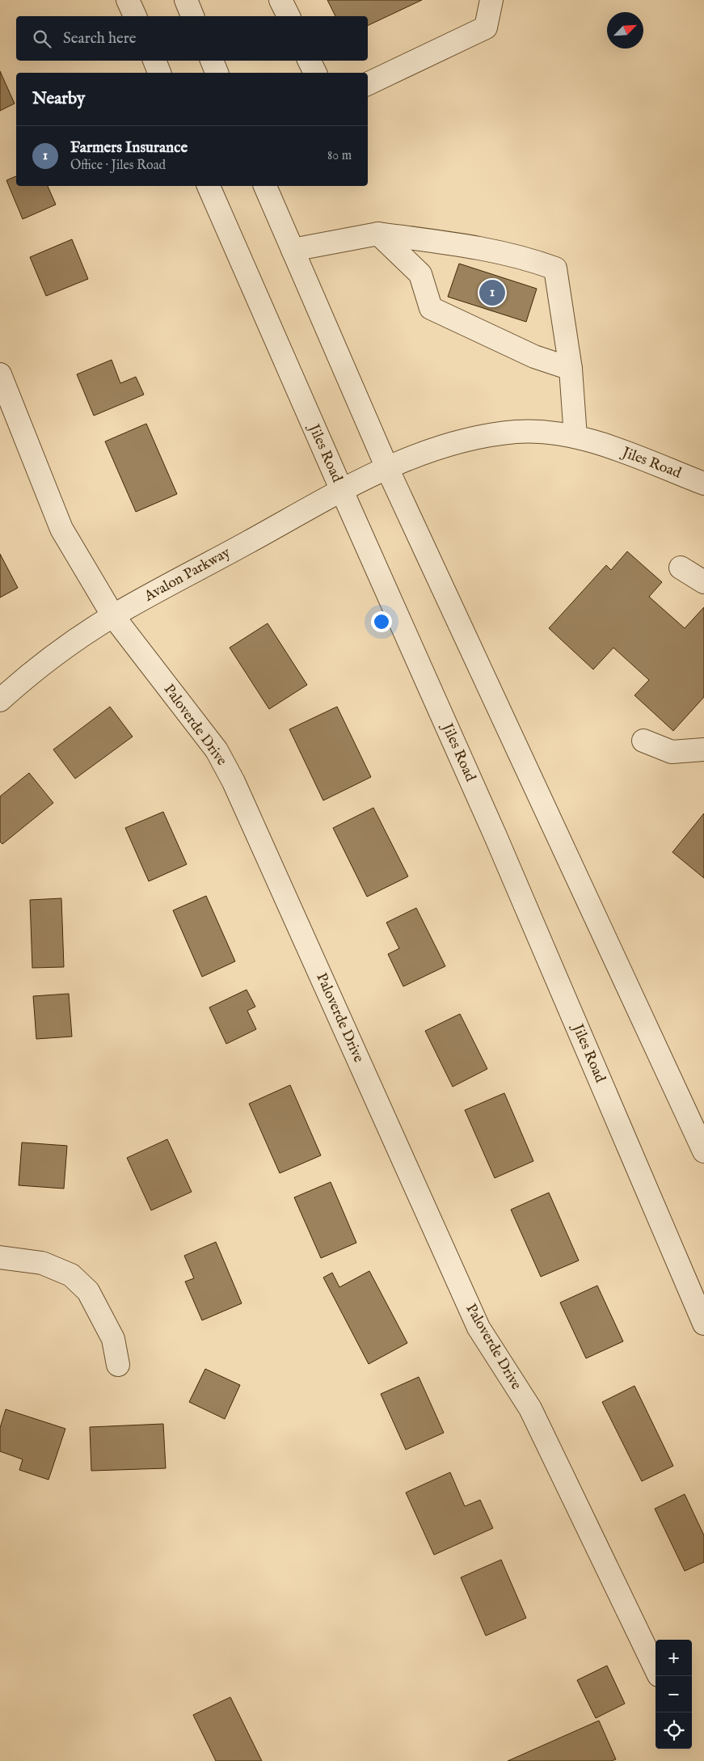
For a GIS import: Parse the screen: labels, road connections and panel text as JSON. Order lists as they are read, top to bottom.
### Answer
{
  "streets": {
    "street": ["Jiles Road", "Avalon Parkway", "Paloverde Drive"]
  },
  "crossings": [
    ["Jiles Road", "Avalon Parkway"],
    ["Avalon Parkway", "Paloverde Drive"]
  ],
  "north": "top right",
  "page": {
    "search": "Search here",
    "heading": "Nearby",
    "list": [
      {
        "mark": "1",
        "name": "Farmers Insurance",
        "note": "Office · Jiles Road",
        "value": "80 m"
      }
    ],
    "pins": "1",
    "map_buttons": ["+", "−"]
  }
}
